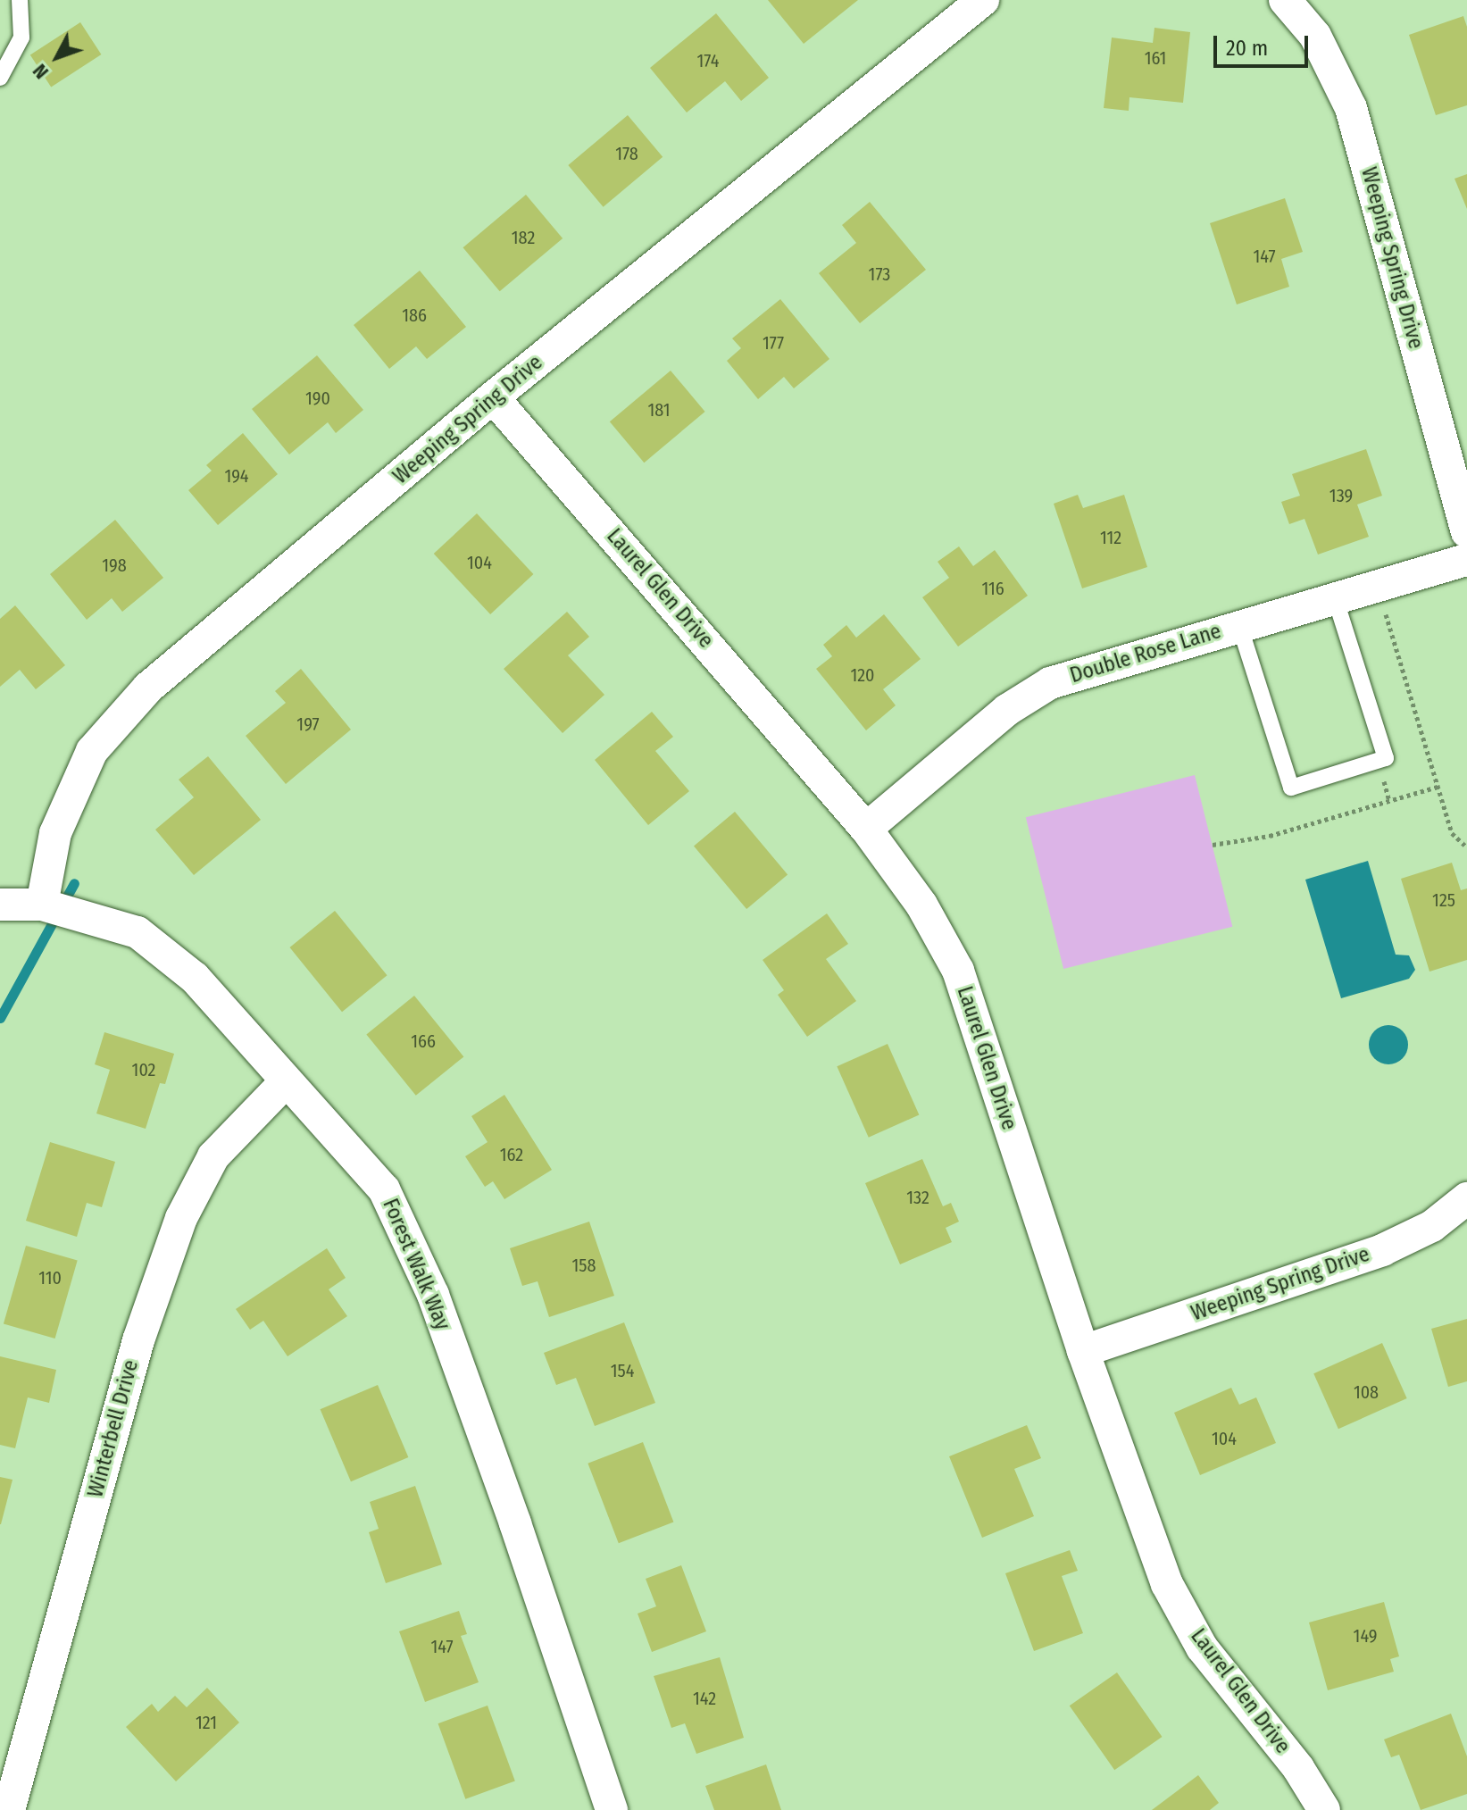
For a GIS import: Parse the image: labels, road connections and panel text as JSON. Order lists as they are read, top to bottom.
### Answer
{
  "streets": {
    "street": [
      "Weeping Spring Drive",
      "Laurel Glen Drive",
      "Double Rose Lane",
      "Forest Walk Way",
      "Winterbell Drive"
    ]
  },
  "crossings": [
    ["Weeping Spring Drive", "Laurel Glen Drive"],
    ["Weeping Spring Drive", "Forest Walk Way"],
    ["Laurel Glen Drive", "Double Rose Lane"],
    ["Forest Walk Way", "Winterbell Drive"]
  ],
  "house_numbers": [
    "161",
    "174",
    "178",
    "182",
    "147",
    "173",
    "186",
    "177",
    "190",
    "181",
    "194",
    "139",
    "112",
    "104",
    "198",
    "116",
    "120",
    "197",
    "125",
    "166",
    "102",
    "162",
    "132",
    "158",
    "110",
    "154",
    "108",
    "104",
    "149",
    "147",
    "142",
    "121"
  ],
  "scale_bar": "20 m",
  "north": "bottom left"
}
